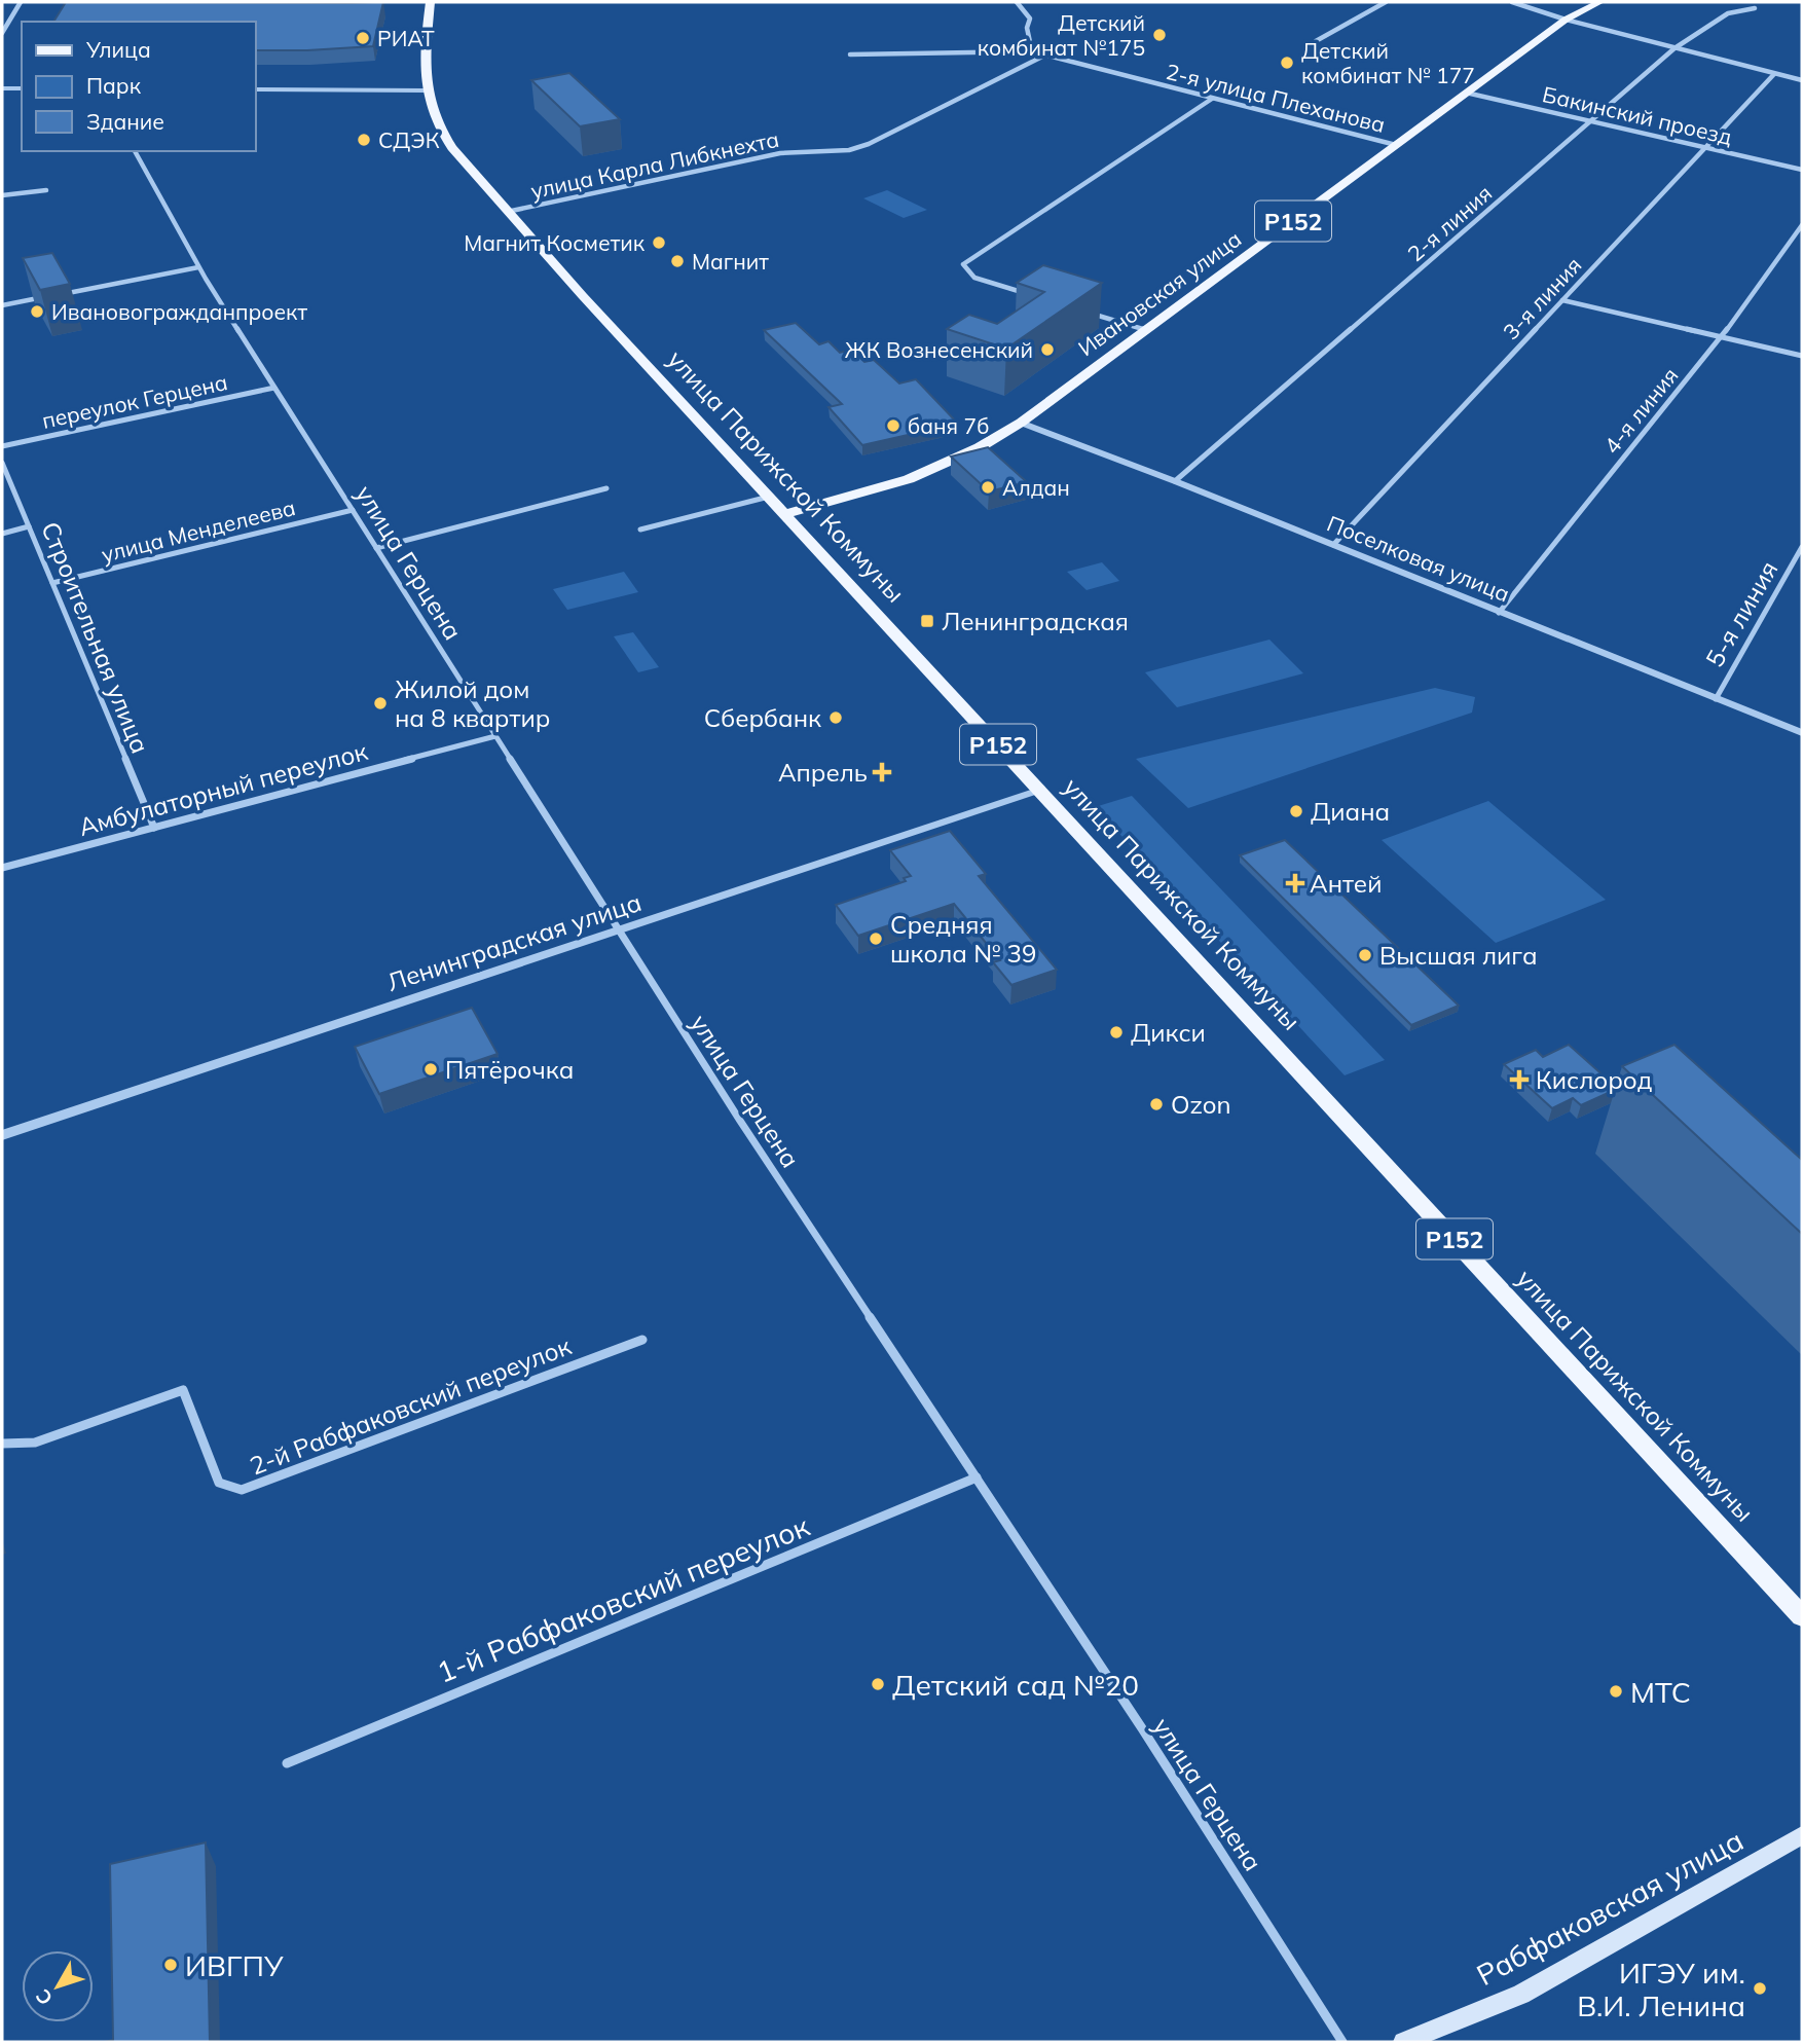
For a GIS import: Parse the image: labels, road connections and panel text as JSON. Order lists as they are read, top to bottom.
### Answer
{
  "streets": {
    "main road": [
      "Р152",
      "Ивановская улица",
      "улица Парижской Коммуны",
      "Рабфаковская улица"
    ],
    "street": [
      "2-я улица Плеханова",
      "Бакинский проезд",
      "улица Карла Либкнехта",
      "2-я линия",
      "3-я линия",
      "переулок Герцена",
      "4-я линия",
      "улица Менделеева",
      "Поселковая улица",
      "улица Герцена",
      "5-я линия",
      "Строительная улица",
      "Амбулаторный переулок",
      "Ленинградская улица",
      "2-й Рабфаковский переулок",
      "1-й Рабфаковский переулок"
    ]
  },
  "crossings": [
    ["2-я улица Плеханова", "улица Карла Либкнехта"],
    ["2-я улица Плеханова", "Ивановская улица"],
    ["Бакинский проезд", "2-я линия"],
    ["Бакинский проезд", "Ивановская улица"],
    ["Бакинский проезд", "3-я линия"],
    ["улица Карла Либкнехта", "улица Парижской Коммуны"],
    ["2-я линия", "Поселковая улица"],
    ["Ивановская улица", "улица Парижской Коммуны"],
    ["Ивановская улица", "Поселковая улица"],
    ["3-я линия", "Поселковая улица"],
    ["переулок Герцена", "улица Герцена"],
    ["4-я линия", "Поселковая улица"],
    ["улица Парижской Коммуны", "Ленинградская улица"],
    ["улица Менделеева", "улица Герцена"],
    ["улица Менделеева", "Строительная улица"],
    ["Поселковая улица", "5-я линия"],
    ["улица Герцена", "Амбулаторный переулок"],
    ["улица Герцена", "Ленинградская улица"],
    ["улица Герцена", "1-й Рабфаковский переулок"],
    ["Строительная улица", "Амбулаторный переулок"]
  ],
  "places": {
    "other": [
      "Детский комбинат №175",
      "РИАТ",
      "Детский комбинат № 177",
      "СДЭК",
      "Магнит Косметик",
      "Магнит",
      "Ивановогражданпроект",
      "ЖК Вознесенский",
      "баня 7б",
      "Алдан",
      "Жилой дом на 8 квартир",
      "Сбербанк",
      "Диана",
      "Средняя школа № 39",
      "Высшая лига",
      "Дикси",
      "Пятёрочка",
      "Ozon",
      "Детский сад №20",
      "МТС",
      "ИВГПУ",
      "ИГЭУ им. В.И. Ленина"
    ],
    "transit": ["Ленинградская"],
    "health": ["Апрель", "Антей", "Кислород"]
  },
  "legend": ["Улица", "Парк", "Здание"],
  "north": "bottom left"
}
